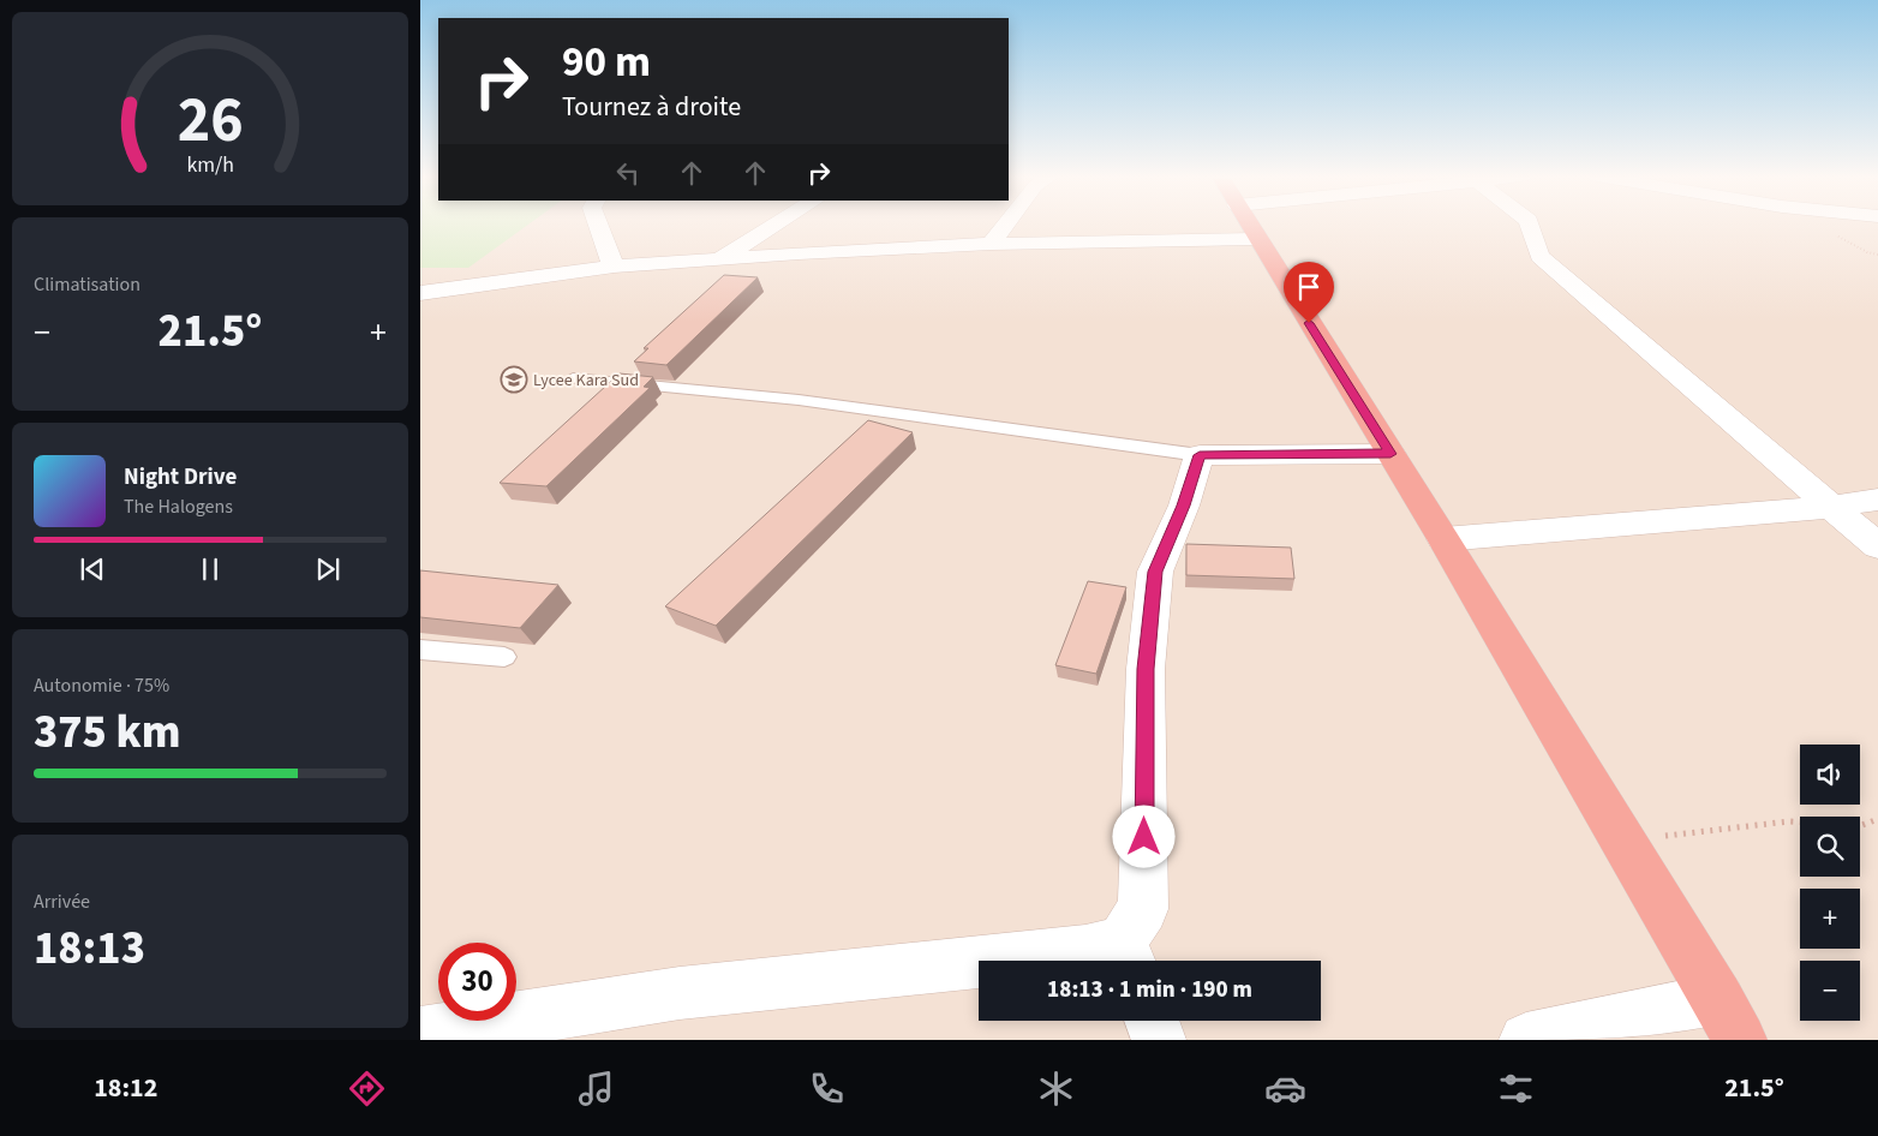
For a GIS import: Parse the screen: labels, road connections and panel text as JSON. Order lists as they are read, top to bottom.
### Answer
{
  "places": {
    "school or university": ["Lycee Kara Sud"]
  },
  "page": {
    "turn": ["90 m", "Tournez à droite"],
    "tile": [
      "Climatisation",
      ["Autonomie · 75%", "375 km"],
      ["Arrivée", "18:13"]
    ],
    "heat": ["−", "21.5°", "+"],
    "song": ["Night Drive", "The Halogens"],
    "map_buttons": ["+", "−"],
    "limit": "30",
    "trip": "18:13 · 1 min · 190 m",
    "tabs": ["18:12", "21.5°"],
    "gauge": ["26", "km/h"]
  }
}
